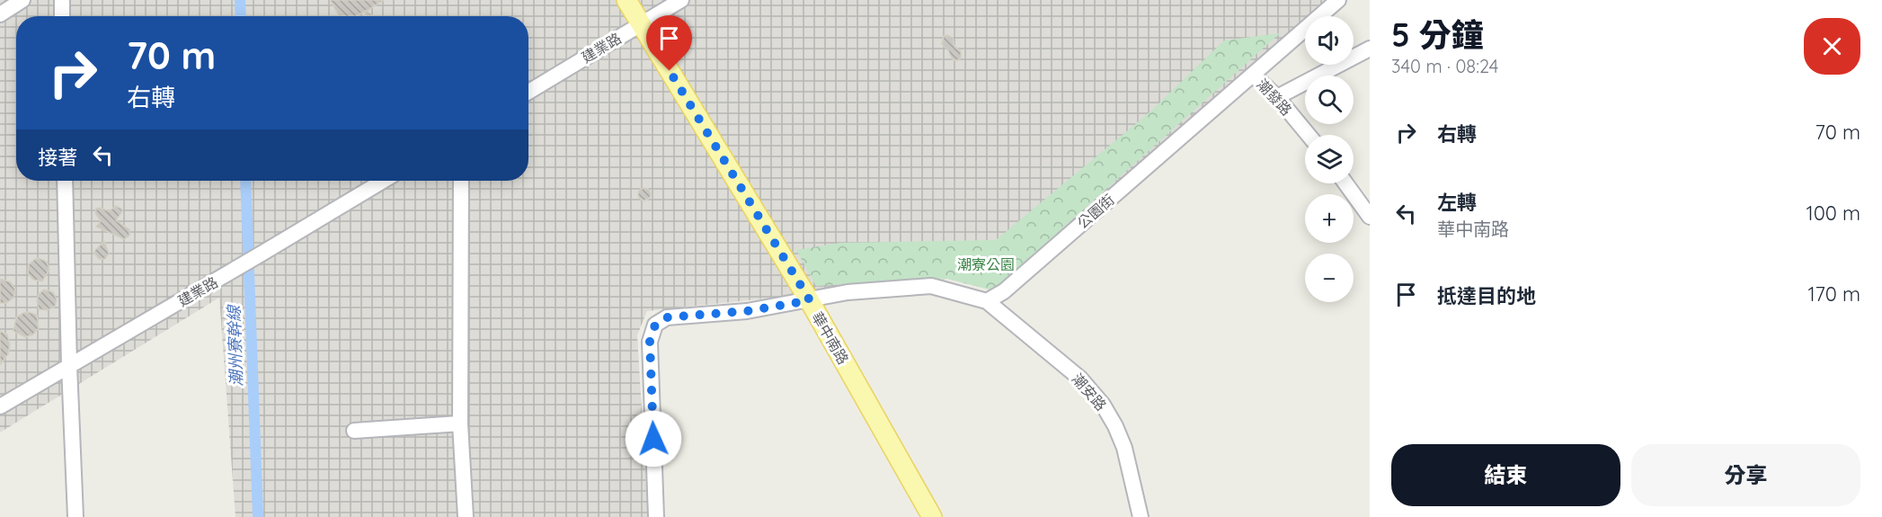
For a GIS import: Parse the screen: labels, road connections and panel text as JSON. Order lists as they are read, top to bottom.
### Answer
{
  "streets": {
    "main road": ["華中南路"],
    "street": [
      "建業路",
      "潮發路",
      "公園街",
      "潮安路"
    ]
  },
  "crossings": [
    ["建業路", "華中南路"],
    ["潮發路", "公園街"],
    ["公園街", "潮安路"]
  ],
  "water": ["潮州寮幹線"],
  "parks": ["潮寮公園"],
  "page": {
    "heading": ["5 分鐘", "340 m · 08:24"],
    "map_buttons": ["+", "−"],
    "turn": ["70 m", "右轉"],
    "list": [
      {
        "name": "右轉",
        "value": "70 m"
      },
      {
        "name": "左轉",
        "note": "華中南路",
        "value": "100 m"
      },
      {
        "name": "抵達目的地",
        "value": "170 m"
      }
    ],
    "then": "接著",
    "buttons": ["結束", "分享"]
  }
}
